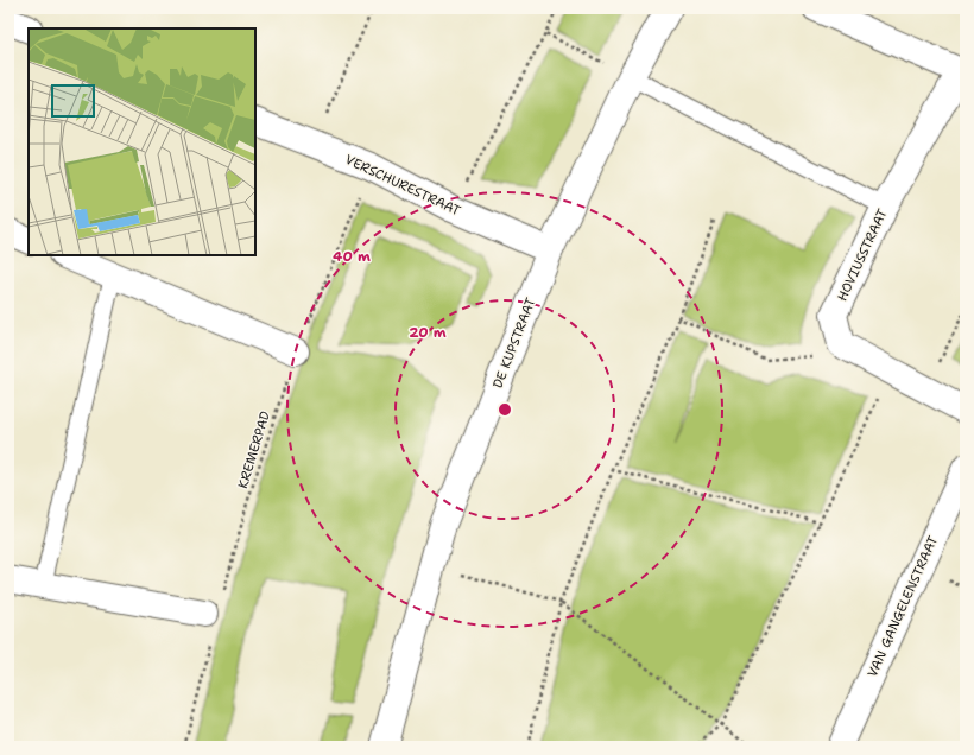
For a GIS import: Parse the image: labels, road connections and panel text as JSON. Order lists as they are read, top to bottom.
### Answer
{
  "streets": {
    "street": [
      "VERSCHURESTRAAT",
      "HOVIUSSTRAAT",
      "DE KUPSTRAAT",
      "VAN GANGELENSTRAAT"
    ],
    "path": ["KREMERPAD"]
  },
  "crossings": [
    ["VERSCHURESTRAAT", "DE KUPSTRAAT"],
    ["VERSCHURESTRAAT", "KREMERPAD"]
  ],
  "rings": ["40 m", "20 m"]
}
